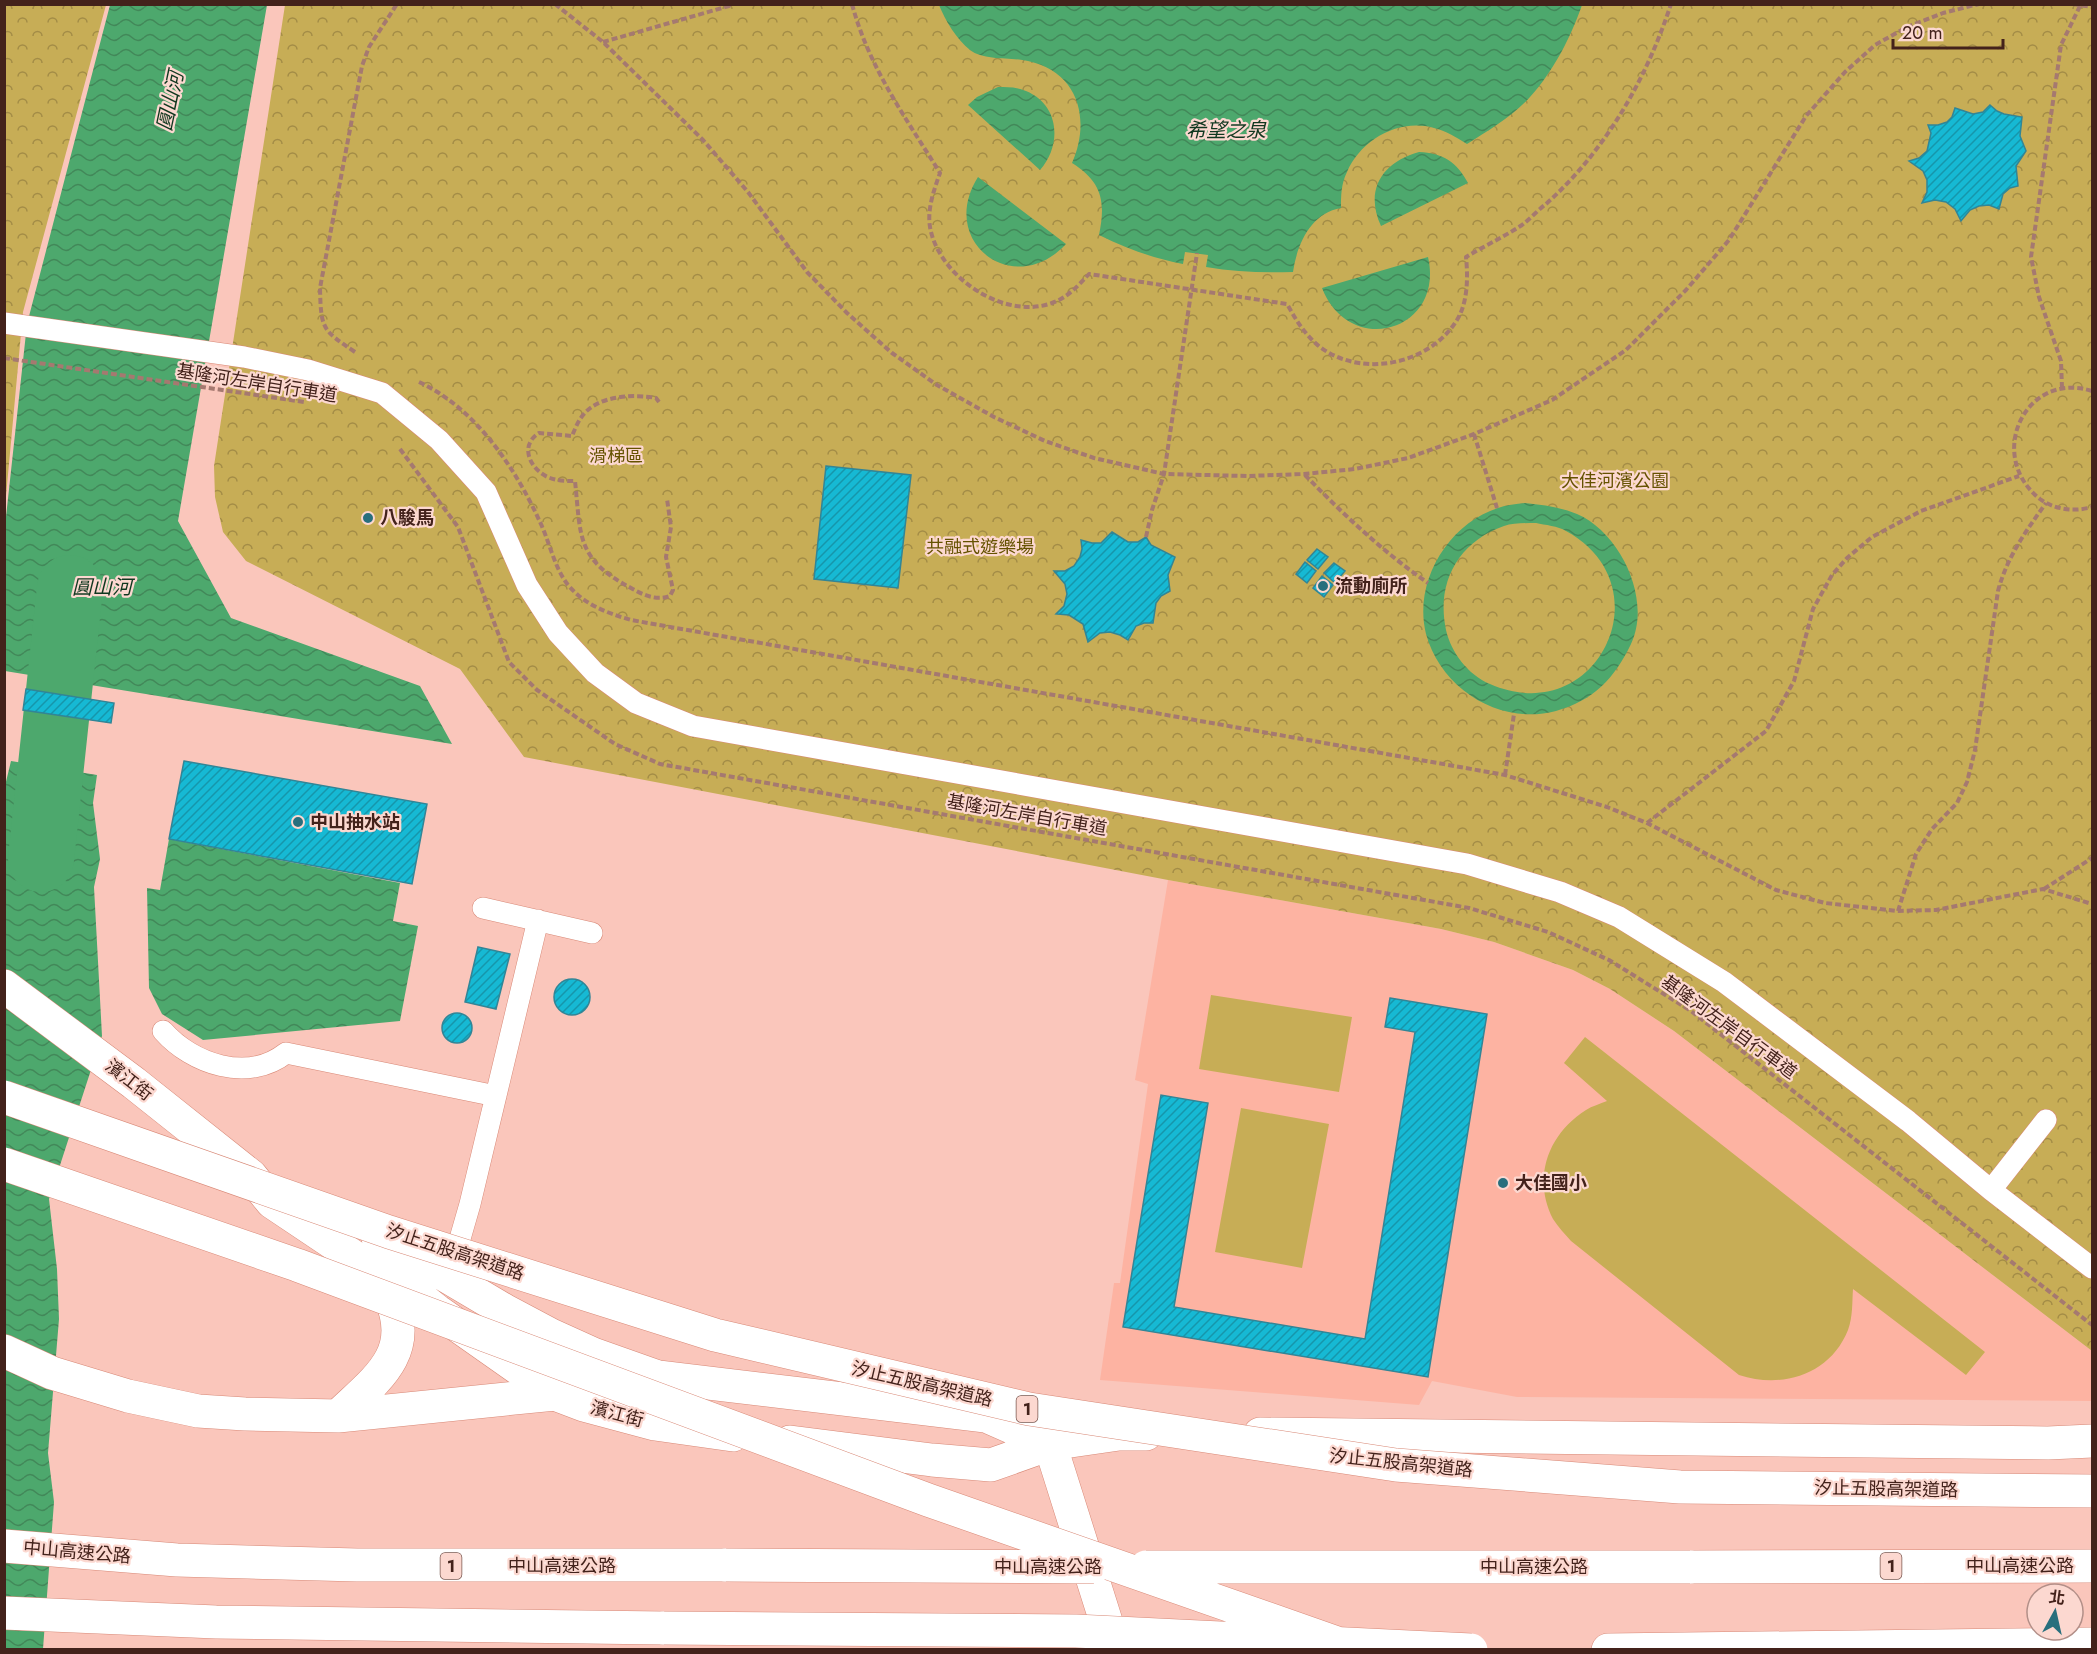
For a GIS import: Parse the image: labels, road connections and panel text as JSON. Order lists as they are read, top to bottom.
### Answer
{
  "streets": {
    "main road": [
      "濱江街",
      "汐止五股高架道路",
      "1",
      "中山高速公路"
    ],
    "path": ["基隆河左岸自行車道"]
  },
  "water": ["圓山河", "希望之泉"],
  "parks": ["滑梯區", "大佳河濱公園", "共融式遊樂場"],
  "places": [
    "八駿馬",
    "流動廁所",
    "中山抽水站",
    "大佳國小"
  ],
  "scale_bar": "20 m",
  "north": "top"
}
